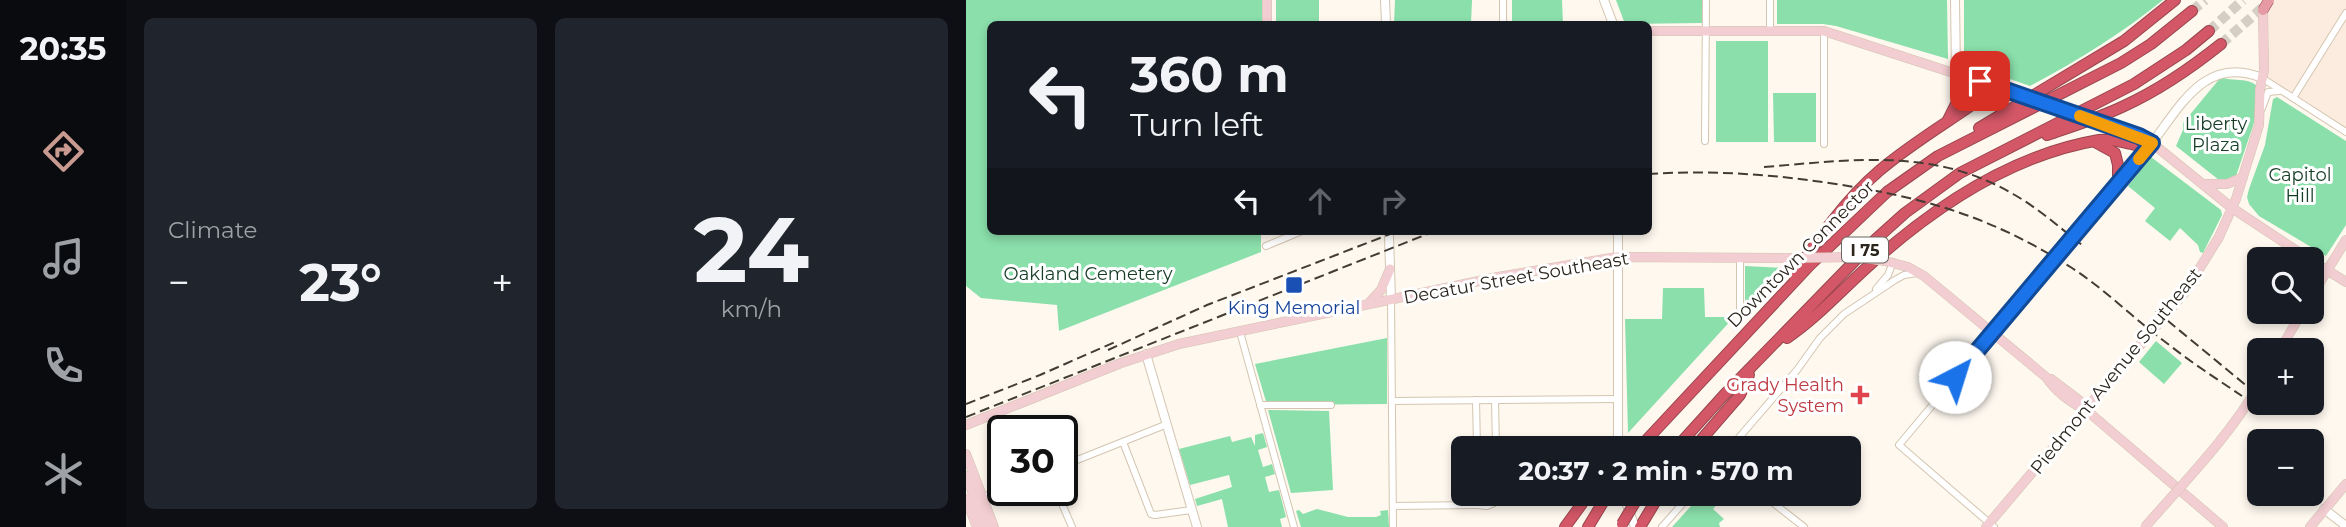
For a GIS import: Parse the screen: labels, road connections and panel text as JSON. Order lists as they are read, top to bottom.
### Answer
{
  "streets": {
    "highway": ["I 75", "Downtown Connector"],
    "main road": ["Decatur Street Southeast", "Piedmont Avenue Southeast"]
  },
  "crossings": [
    ["Decatur Street Southeast", "Piedmont Avenue Southeast"]
  ],
  "parks": ["Liberty Plaza", "Capitol Hill", "Oakland Cemetery"],
  "places": {
    "transit": ["King Memorial"],
    "health": ["Grady Health System"]
  },
  "page": {
    "tabs": "20:35",
    "tile": [
      "Climate",
      ["24", "km/h"]
    ],
    "turn": ["360 m", "Turn left"],
    "map_buttons": ["+", "−"],
    "heat": ["−", "23°", "+"],
    "limit": "30",
    "trip": "20:37 · 2 min · 570 m"
  }
}
